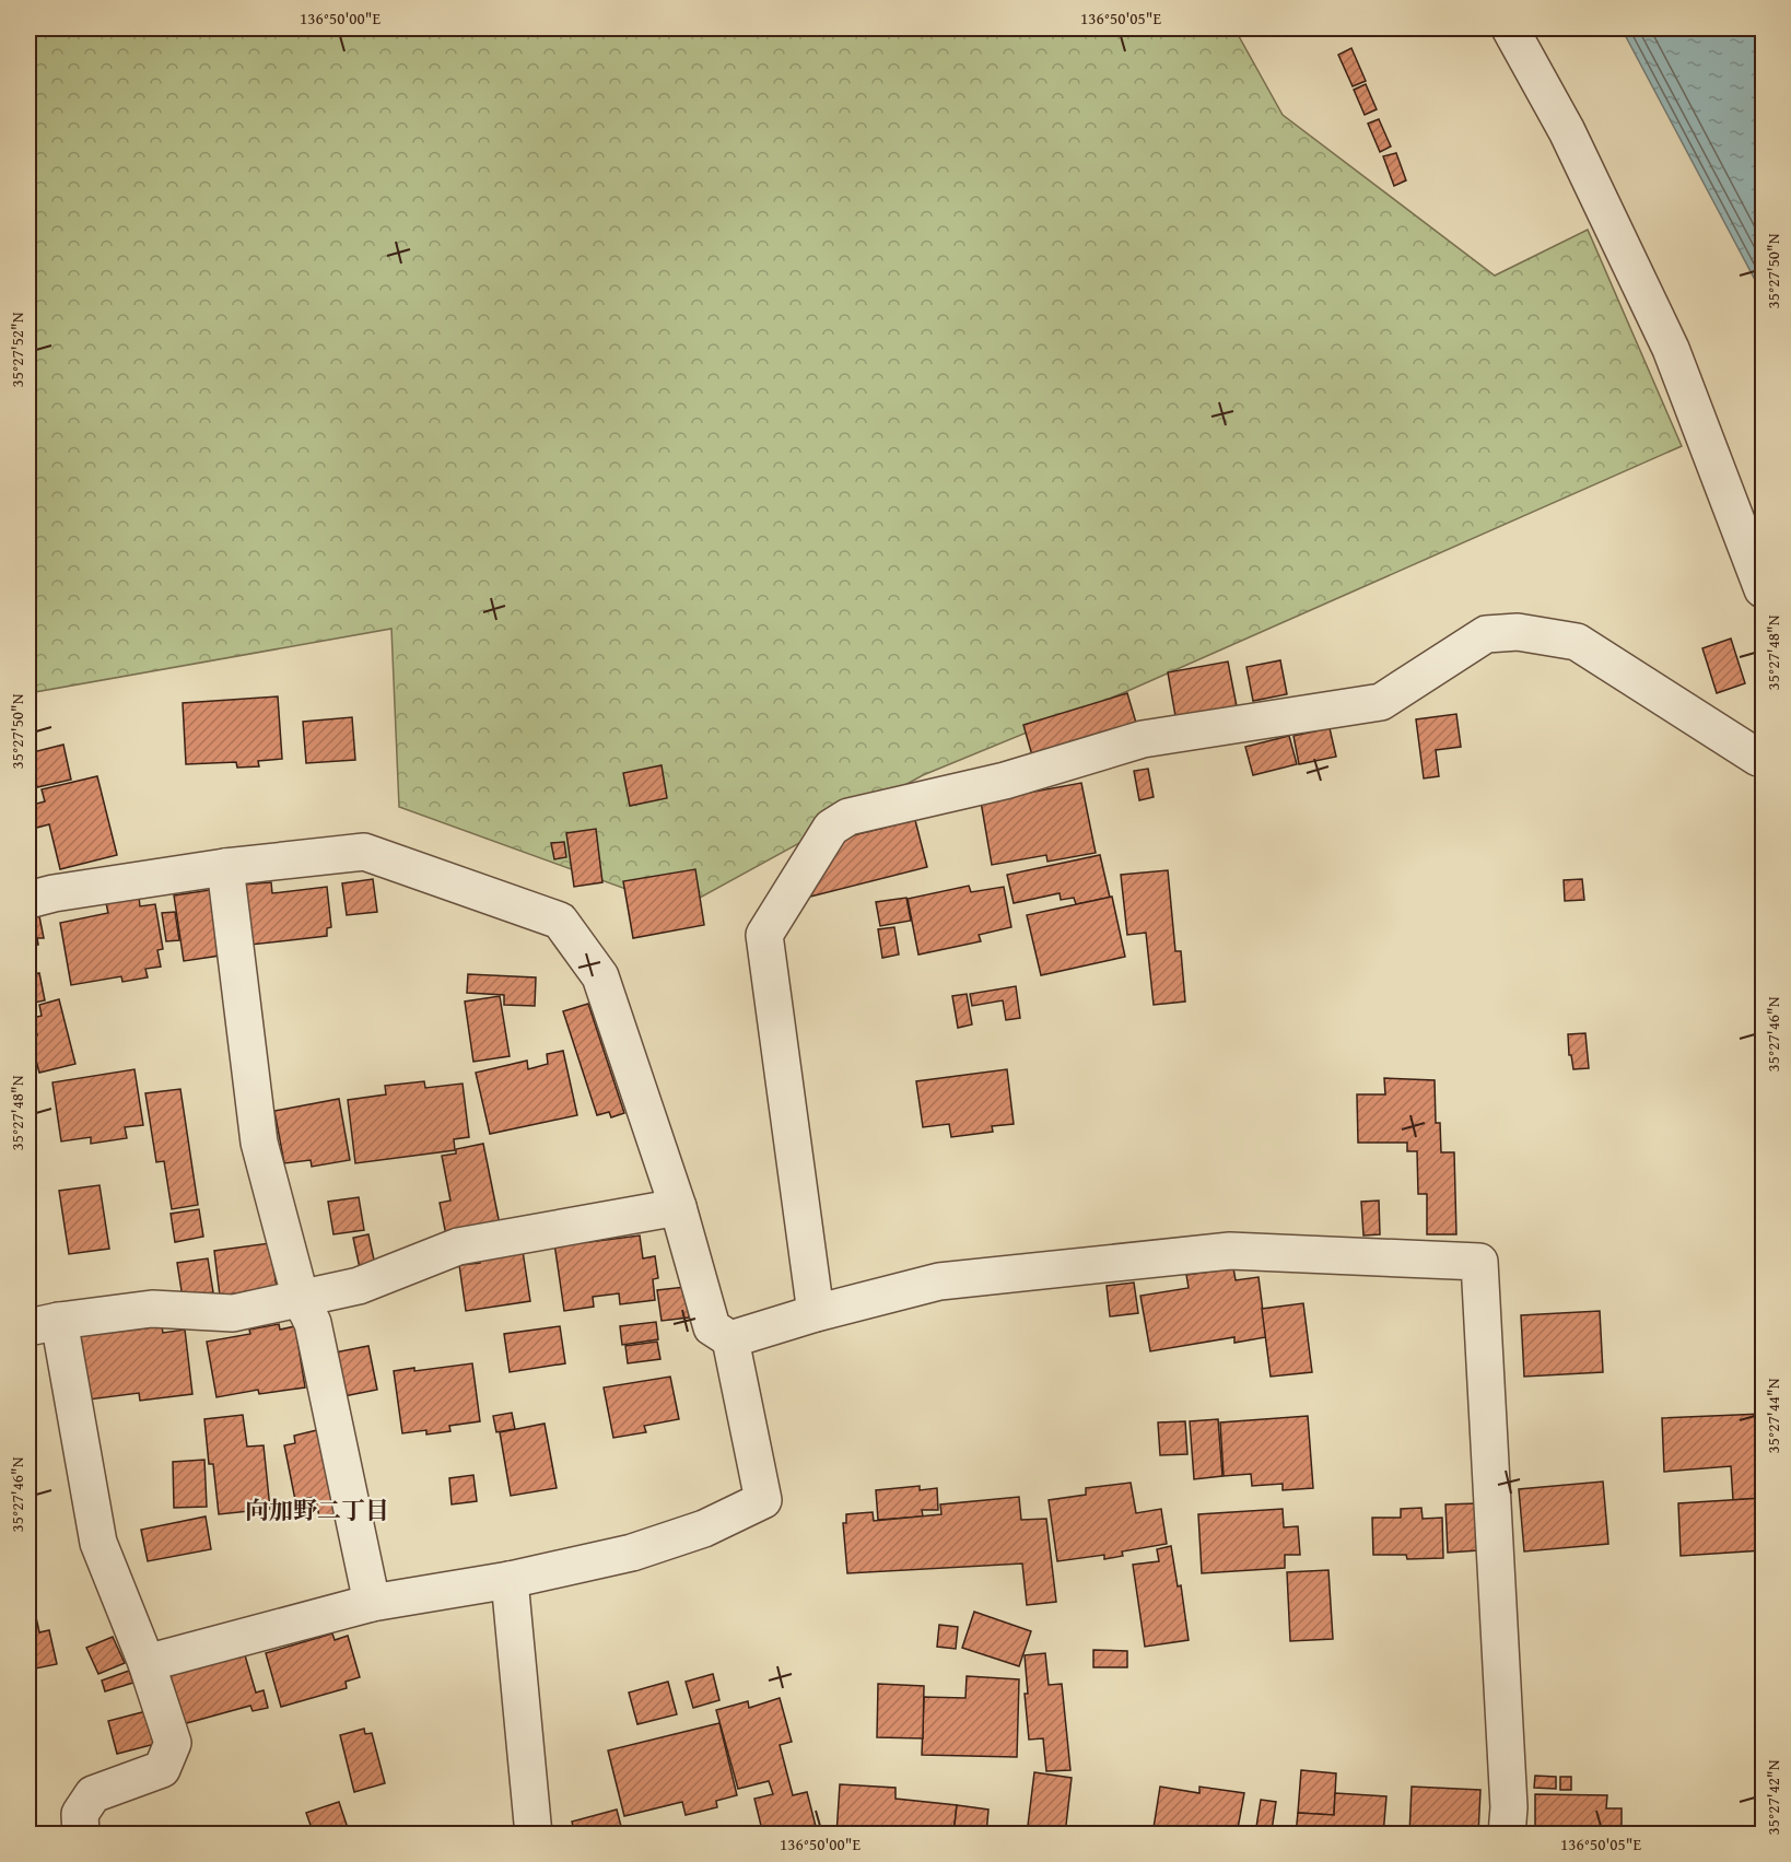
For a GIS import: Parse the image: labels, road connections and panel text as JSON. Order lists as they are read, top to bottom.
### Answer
{
  "districts": ["向加野二丁目"],
  "coordinates": [
    "136°50'00\"E",
    "136°50'05\"E",
    "35°27'50\"N",
    "35°27'52\"N",
    "35°27'48\"N",
    "35°27'46\"N",
    "35°27'44\"N",
    "35°27'42\"N"
  ]
}
